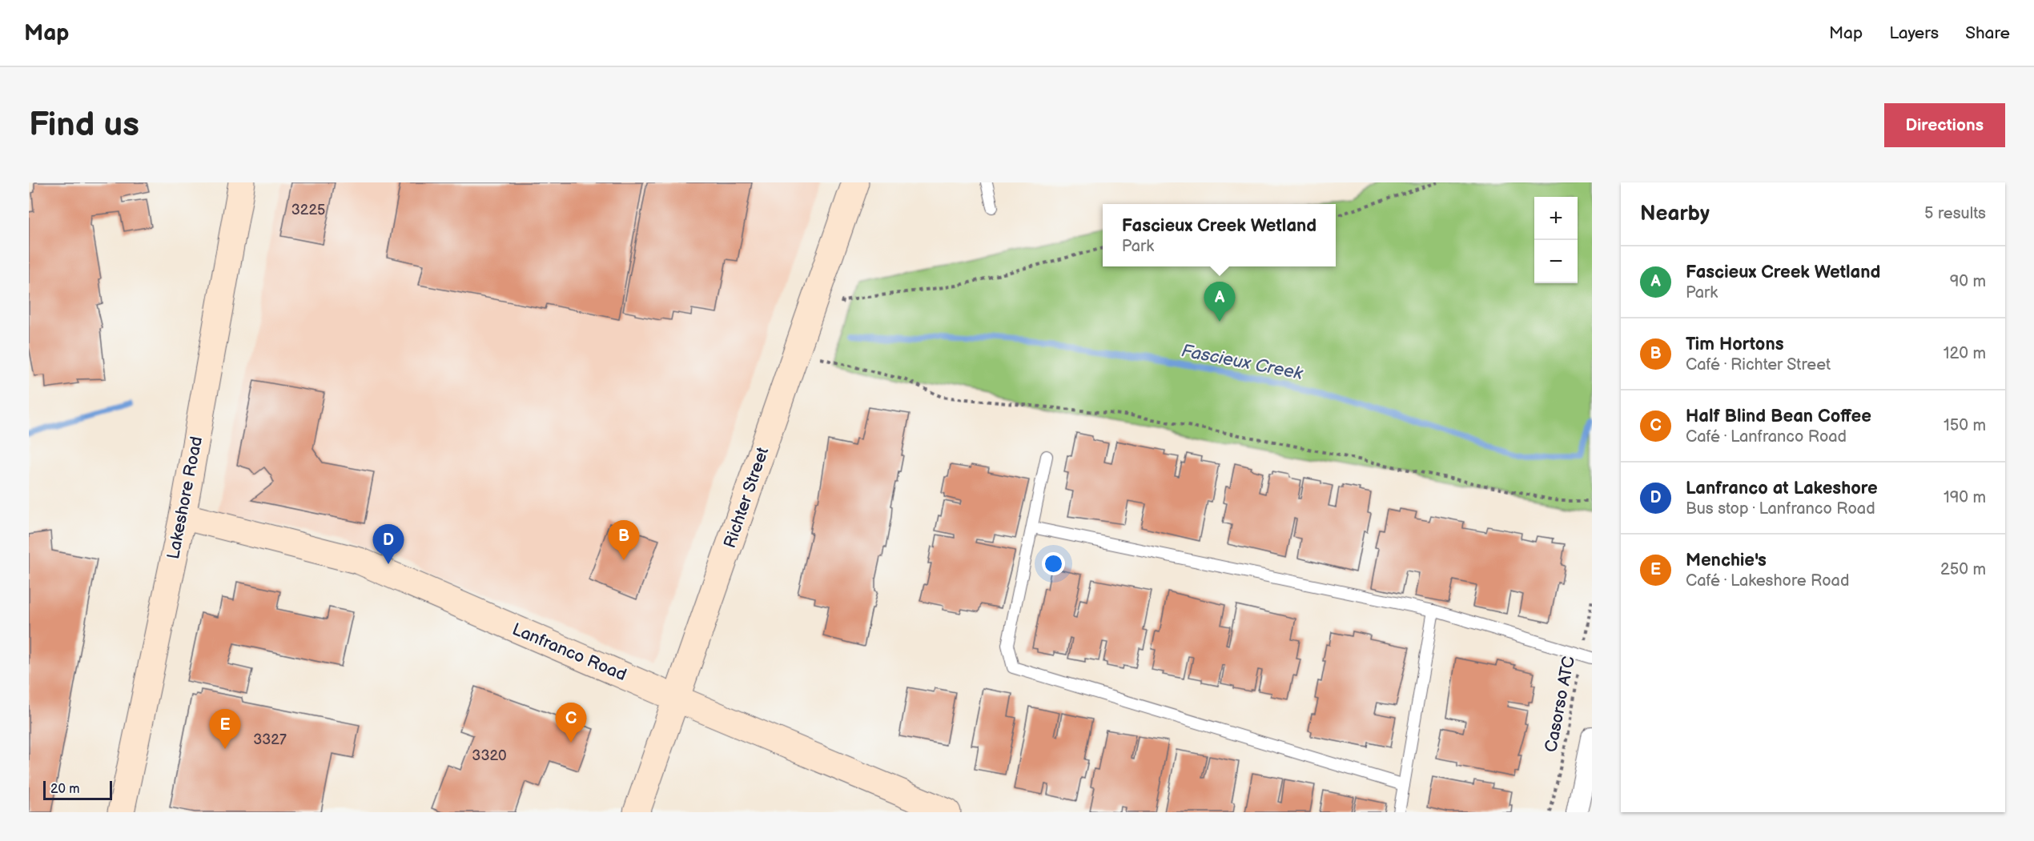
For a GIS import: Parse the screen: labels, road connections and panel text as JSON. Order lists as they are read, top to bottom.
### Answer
{
  "streets": {
    "street": ["Lakeshore Road", "Richter Street", "Lanfranco Road"],
    "path": ["Casorso ATC"]
  },
  "crossings": [
    ["Lakeshore Road", "Lanfranco Road"],
    ["Richter Street", "Lanfranco Road"]
  ],
  "water": ["Fascieux Creek"],
  "house_numbers": ["3225", "3327", "3320"],
  "scale_bar": "20 m",
  "page": {
    "header": "Map",
    "nav": ["Map", "Layers", "Share"],
    "buttons": "Directions",
    "title": "Find us",
    "heading": ["Nearby", "5 results"],
    "map_buttons": ["+", "−"],
    "popup": ["Fascieux Creek Wetland", "Park"],
    "list": [
      {
        "mark": "A",
        "name": "Fascieux Creek Wetland",
        "note": "Park",
        "value": "90 m"
      },
      {
        "mark": "B",
        "name": "Tim Hortons",
        "note": "Café · Richter Street",
        "value": "120 m"
      },
      {
        "mark": "C",
        "name": "Half Blind Bean Coffee",
        "note": "Café · Lanfranco Road",
        "value": "150 m"
      },
      {
        "mark": "D",
        "name": "Lanfranco at Lakeshore",
        "note": "Bus stop · Lanfranco Road",
        "value": "190 m"
      },
      {
        "mark": "E",
        "name": "Menchie's",
        "note": "Café · Lakeshore Road",
        "value": "250 m"
      }
    ],
    "pins": [
      "A",
      "B",
      "D",
      "C",
      "E"
    ],
    "scale": "20 m"
  }
}
